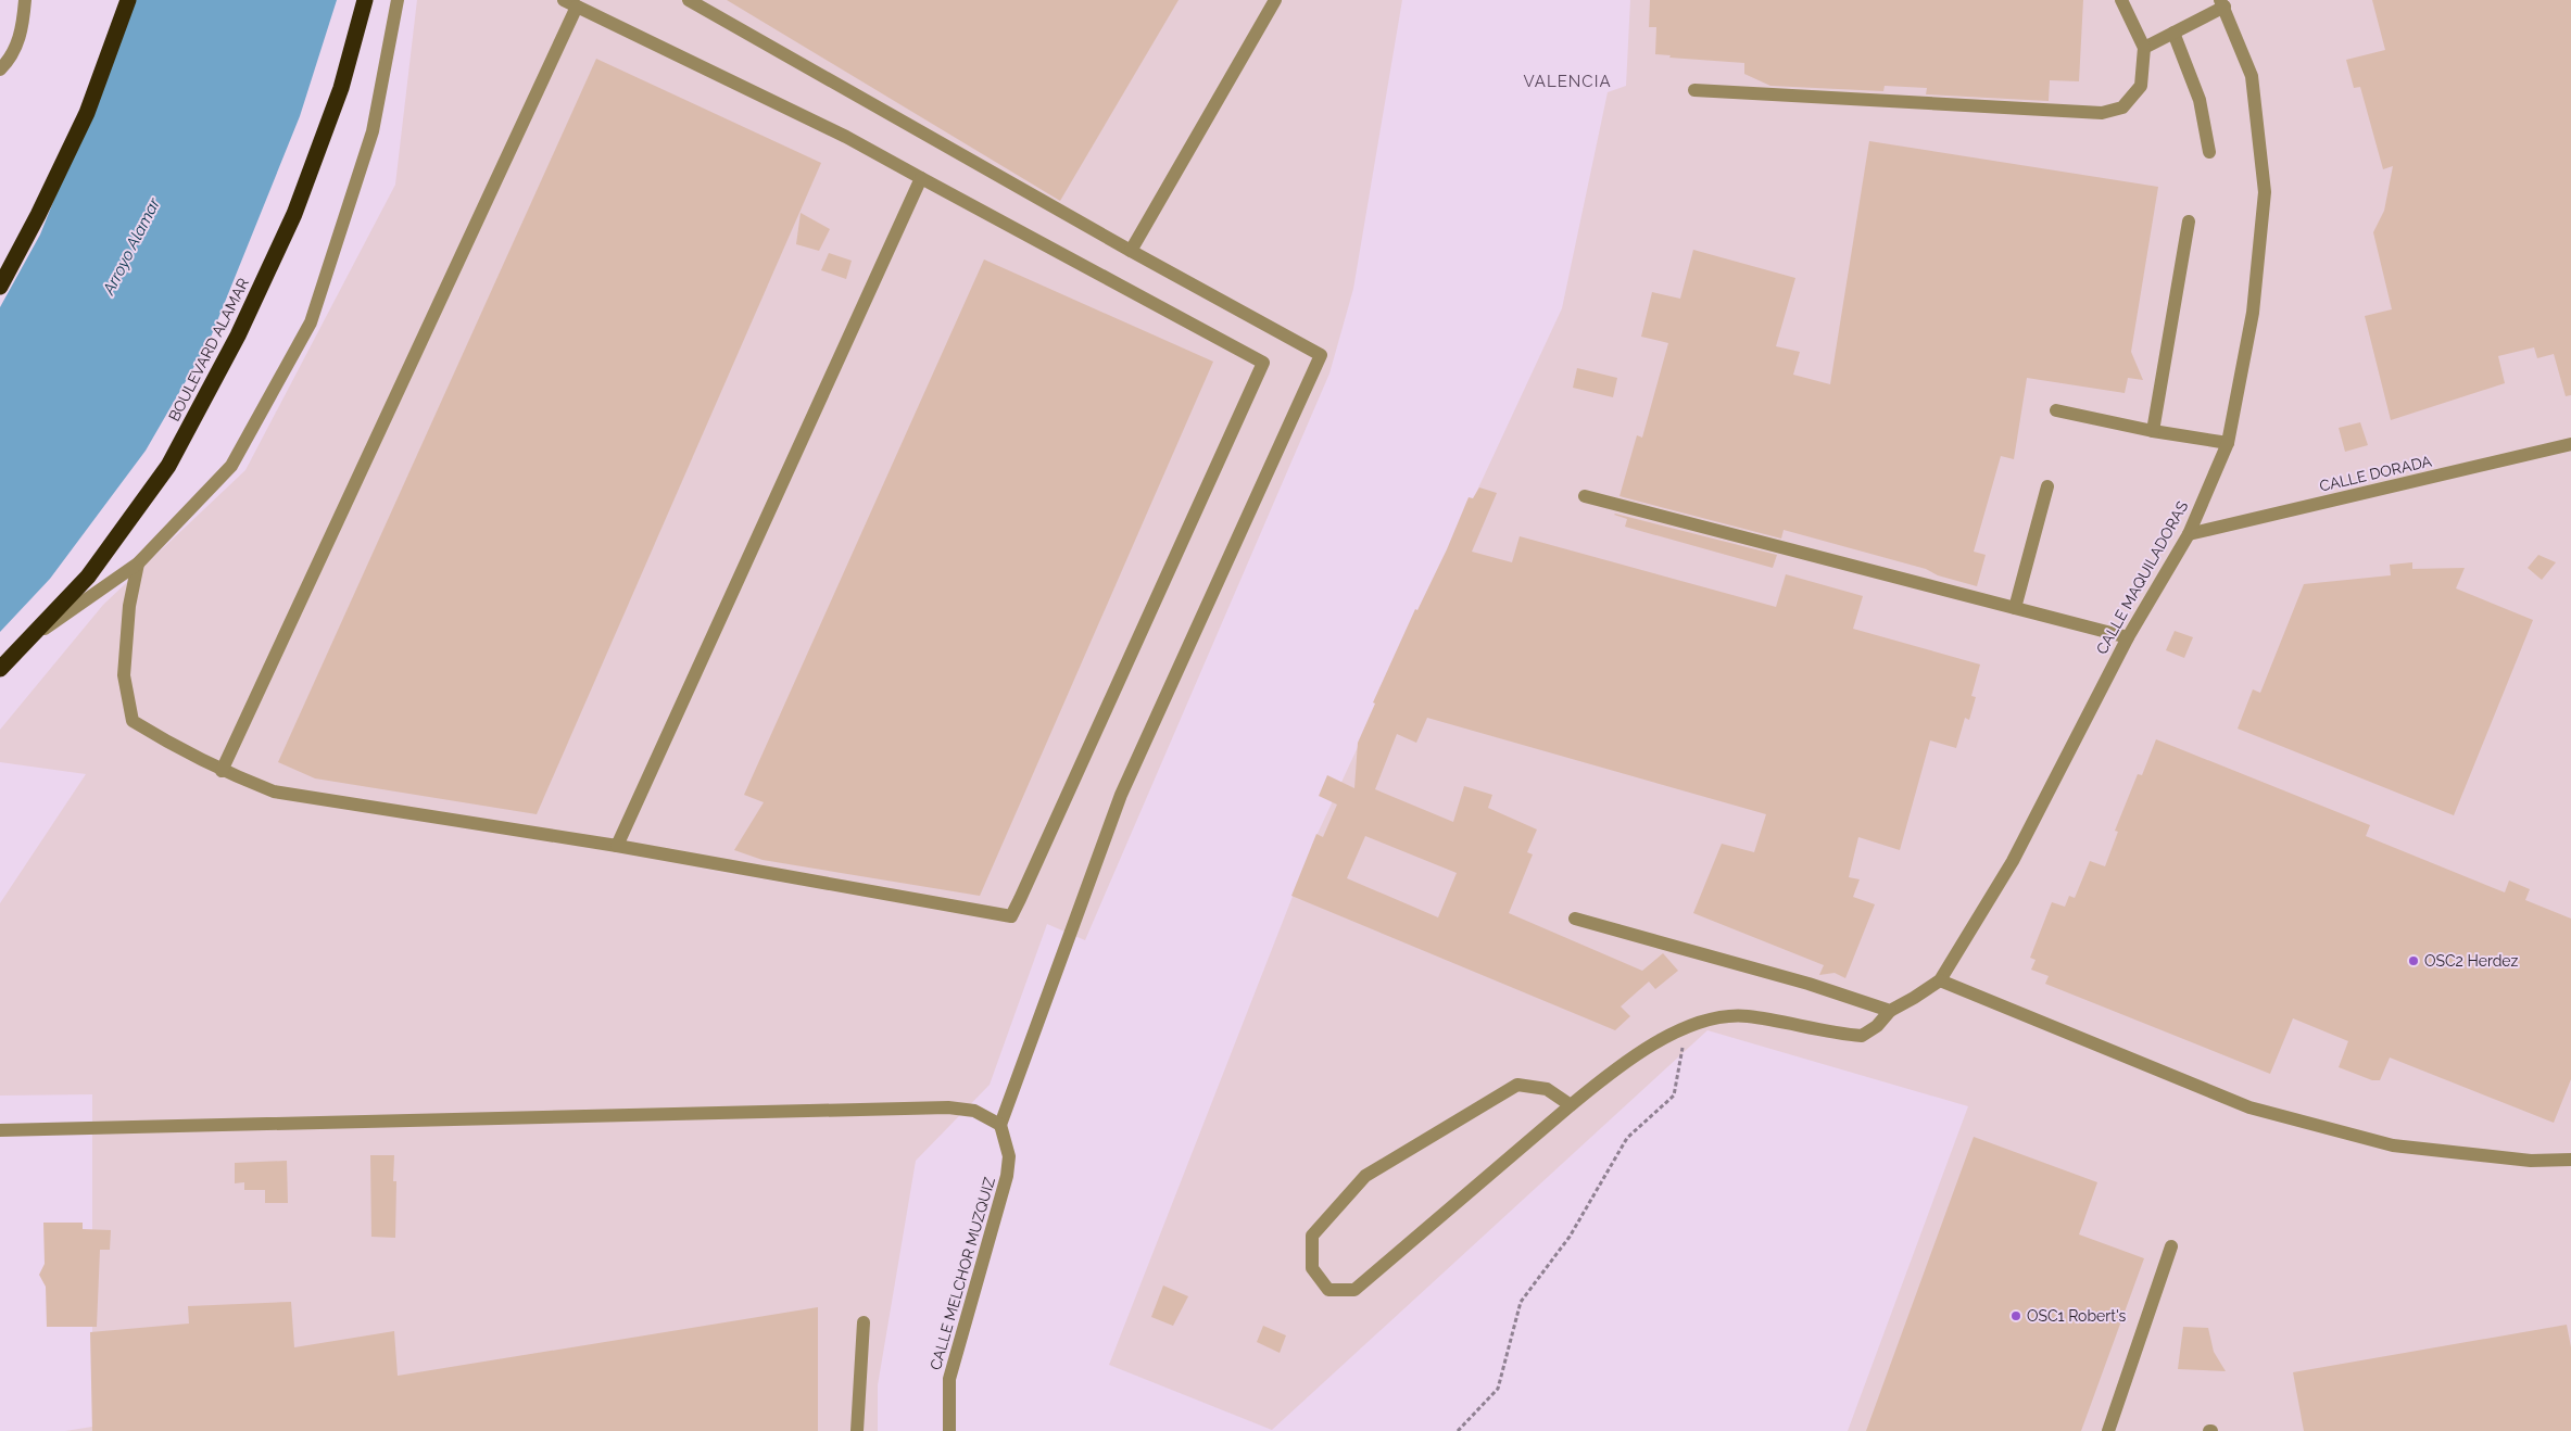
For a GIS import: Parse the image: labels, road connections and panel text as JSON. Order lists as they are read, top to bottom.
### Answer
{
  "streets": {
    "highway": ["BOULEVARD ALAMAR"],
    "street": ["CALLE DORADA", "CALLE MAQUILADORAS", "CALLE MELCHOR MUZQUIZ"]
  },
  "crossings": [
    ["CALLE DORADA", "CALLE MAQUILADORAS"]
  ],
  "districts": ["VALENCIA"],
  "water": ["Arroyo Alamar"],
  "places": ["OSC2 Herdez", "OSC1 Robert's"]
}
